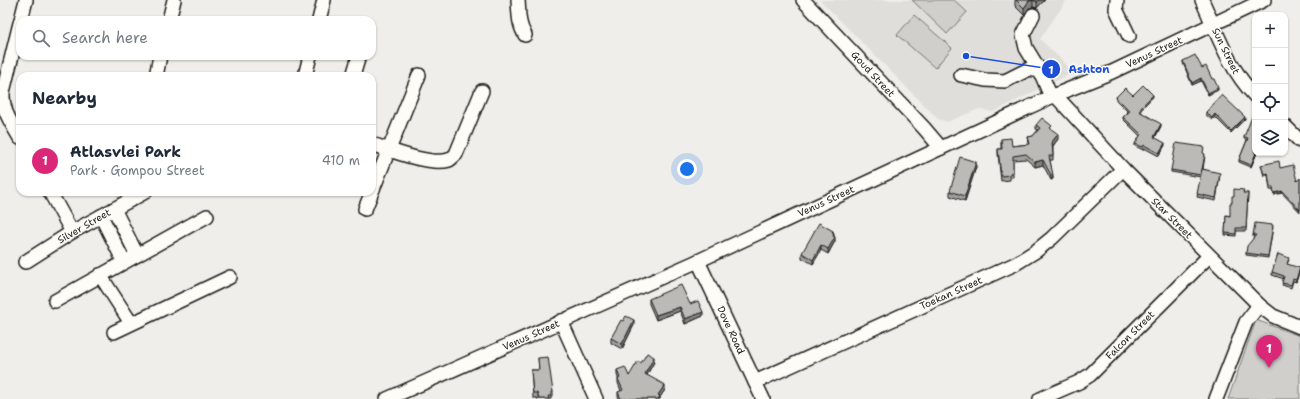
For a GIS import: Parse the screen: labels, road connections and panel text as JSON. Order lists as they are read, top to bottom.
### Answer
{
  "streets": {
    "street": [
      "Sun Street",
      "Venus Street",
      "Goud Street",
      "Star Street",
      "Silver Street",
      "Toekan Street",
      "Dove Road",
      "Falcon Street"
    ]
  },
  "crossings": [
    ["Sun Street", "Venus Street"],
    ["Venus Street", "Goud Street"],
    ["Venus Street", "Star Street"],
    ["Venus Street", "Dove Road"],
    ["Star Street", "Toekan Street"],
    ["Star Street", "Falcon Street"],
    ["Toekan Street", "Dove Road"]
  ],
  "places": ["Ashton"],
  "page": {
    "map_buttons": ["+", "−"],
    "search": "Search here",
    "heading": "Nearby",
    "list": [
      {
        "mark": "1",
        "name": "Atlasvlei Park",
        "note": "Park · Gompou Street",
        "value": "410 m"
      }
    ],
    "pins": "1"
  }
}
